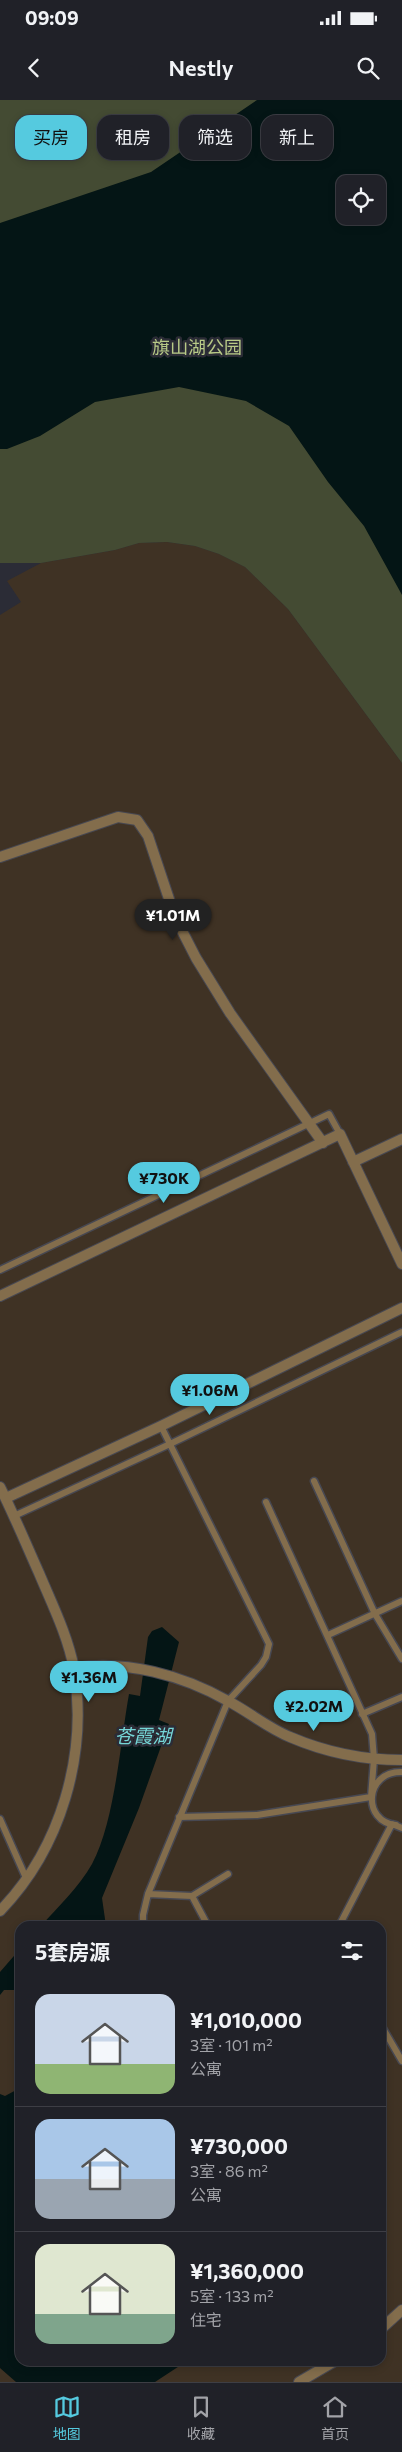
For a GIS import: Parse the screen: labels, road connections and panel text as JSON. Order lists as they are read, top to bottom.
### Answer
{
  "water": ["苍霞湖"],
  "parks": ["旗山湖公园"],
  "page": {
    "status": "09:09",
    "header": "Nestly",
    "chip": [
      "买房",
      "租房",
      "筛选",
      "新上"
    ],
    "price": [
      "¥1.01M",
      "¥730K",
      "¥1.06M",
      "¥1.36M",
      "¥2.02M"
    ],
    "heading": "5套房源",
    "list": [
      {
        "name": "¥1,010,000",
        "note": "3室 · 101 m² · 公寓"
      },
      {
        "name": "¥730,000",
        "note": "3室 · 86 m² · 公寓"
      },
      {
        "name": "¥1,360,000",
        "note": "5室 · 133 m² · 住宅"
      }
    ],
    "tabs": ["地图", "收藏", "首页"]
  }
}
